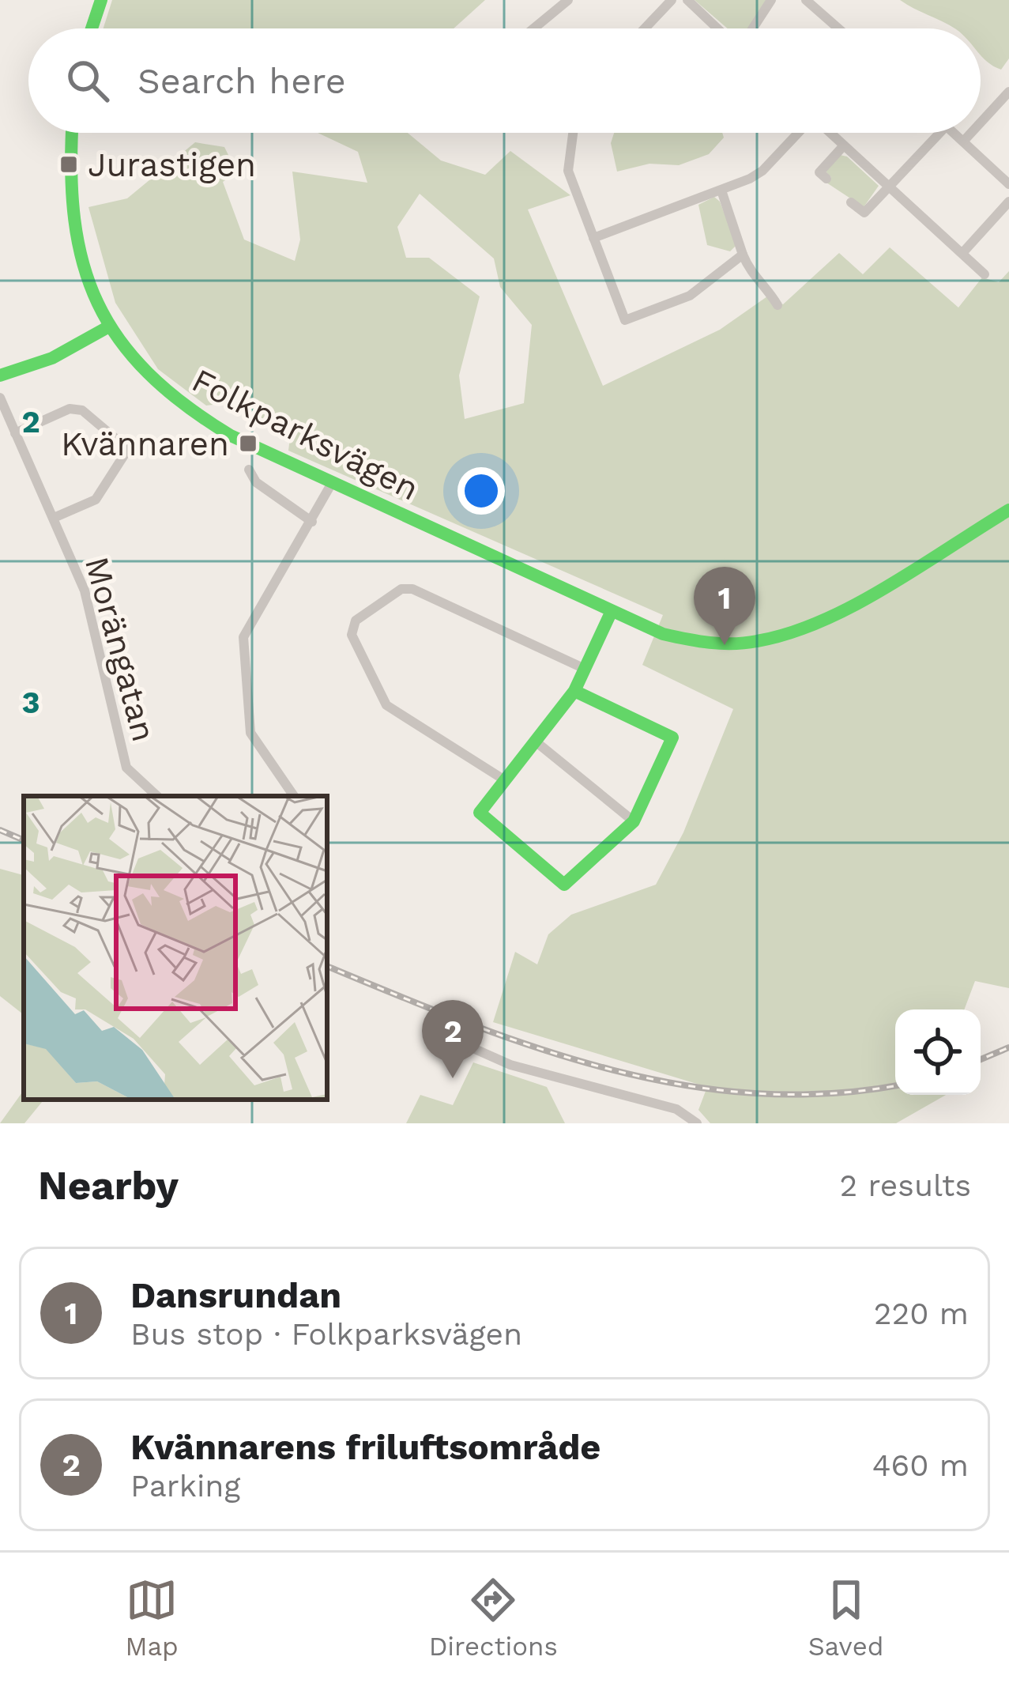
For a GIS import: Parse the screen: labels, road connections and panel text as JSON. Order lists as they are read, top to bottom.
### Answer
{
  "streets": {
    "main road": ["Folkparksvägen"],
    "street": ["Morängatan"]
  },
  "places": {
    "transit": ["Jurastigen", "Kvännaren"]
  },
  "page": {
    "search": "Search here",
    "pins": ["1", "2"],
    "heading": ["Nearby", "2 results"],
    "list": [
      {
        "mark": "1",
        "name": "Dansrundan",
        "note": "Bus stop · Folkparksvägen",
        "value": "220 m"
      },
      {
        "mark": "2",
        "name": "Kvännarens friluftsområde",
        "note": "Parking",
        "value": "460 m"
      }
    ],
    "nav": ["Map", "Directions", "Saved"]
  },
  "grid": {
    "rows": ["2", "3"]
  }
}
